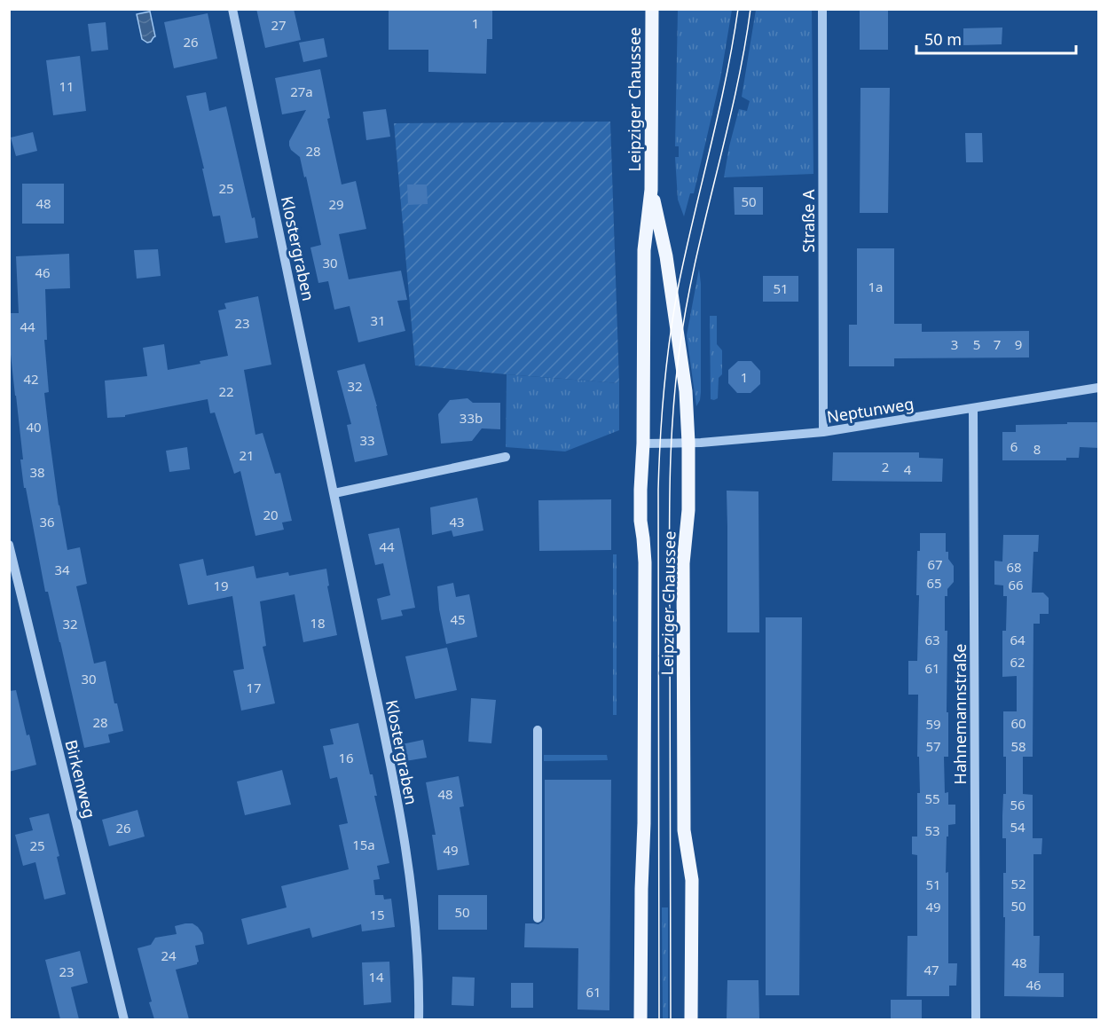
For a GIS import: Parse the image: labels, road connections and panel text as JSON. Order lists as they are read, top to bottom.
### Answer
{
  "streets": {
    "main road": ["Leipziger Chaussee"],
    "street": [
      "Straße A",
      "Klostergraben",
      "Neptunweg",
      "Hahnemannstraße",
      "Birkenweg"
    ]
  },
  "crossings": [
    ["Leipziger Chaussee", "Neptunweg"],
    ["Straße A", "Neptunweg"],
    ["Neptunweg", "Hahnemannstraße"]
  ],
  "house_numbers": [
    "1",
    "27",
    "26",
    "11",
    "27a",
    "28",
    "25",
    "50",
    "48",
    "29",
    "30",
    "46",
    "1a",
    "51",
    "31",
    "23",
    "44",
    "3",
    "5",
    "7",
    "9",
    "1",
    "42",
    "32",
    "22",
    "33b",
    "40",
    "33",
    "6",
    "8",
    "21",
    "2",
    "4",
    "38",
    "20",
    "36",
    "43",
    "44",
    "67",
    "68",
    "34",
    "65",
    "66",
    "19",
    "45",
    "18",
    "32",
    "63",
    "64",
    "62",
    "61",
    "30",
    "17",
    "28",
    "60",
    "59",
    "57",
    "58",
    "16",
    "48",
    "55",
    "56",
    "54",
    "26",
    "53",
    "15a",
    "25",
    "49",
    "52",
    "51",
    "50",
    "49",
    "50",
    "15",
    "24",
    "48",
    "47",
    "23",
    "14",
    "46",
    "61"
  ],
  "scale_bar": "50 m"
}
